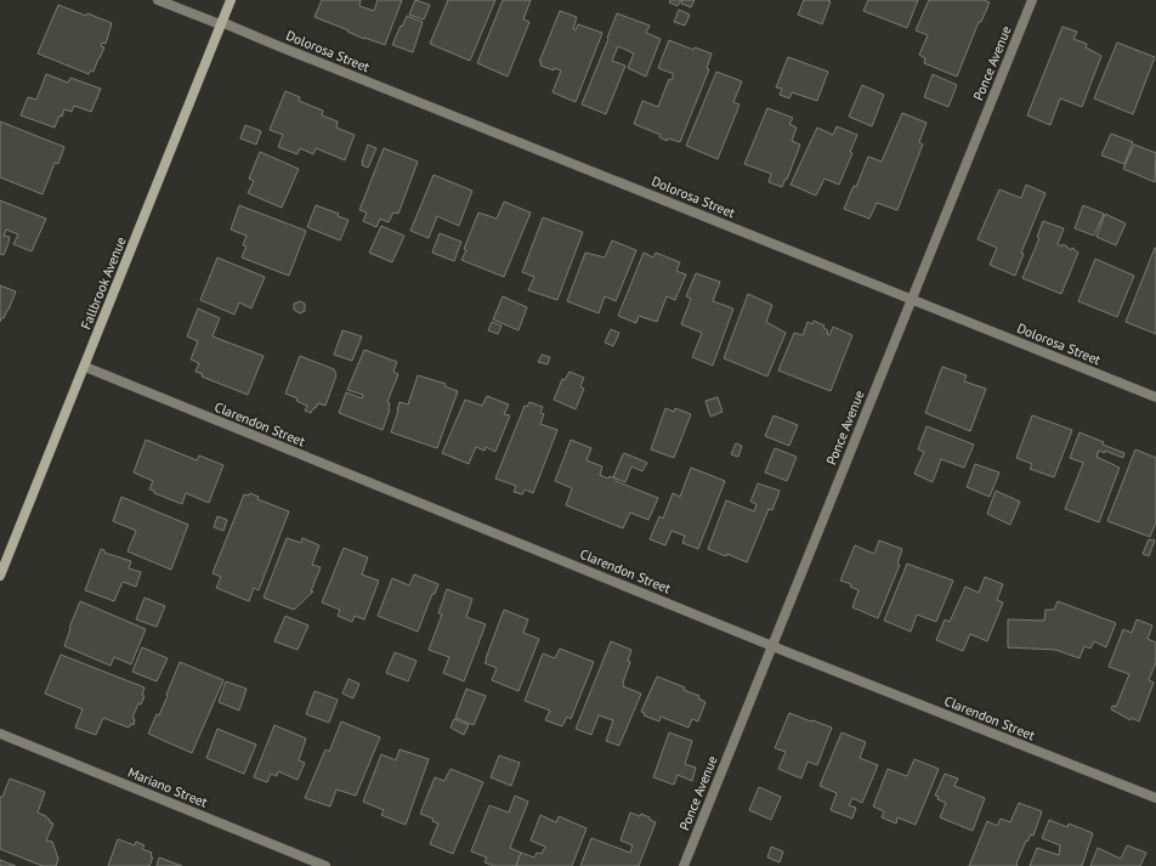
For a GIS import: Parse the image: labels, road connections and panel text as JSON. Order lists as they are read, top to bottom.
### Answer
{
  "streets": {
    "main road": ["Fallbrook Avenue"],
    "street": [
      "Dolorosa Street",
      "Ponce Avenue",
      "Clarendon Street",
      "Mariano Street"
    ]
  },
  "crossings": [
    ["Dolorosa Street", "Ponce Avenue"],
    ["Dolorosa Street", "Fallbrook Avenue"],
    ["Ponce Avenue", "Clarendon Street"],
    ["Fallbrook Avenue", "Clarendon Street"]
  ]
}
